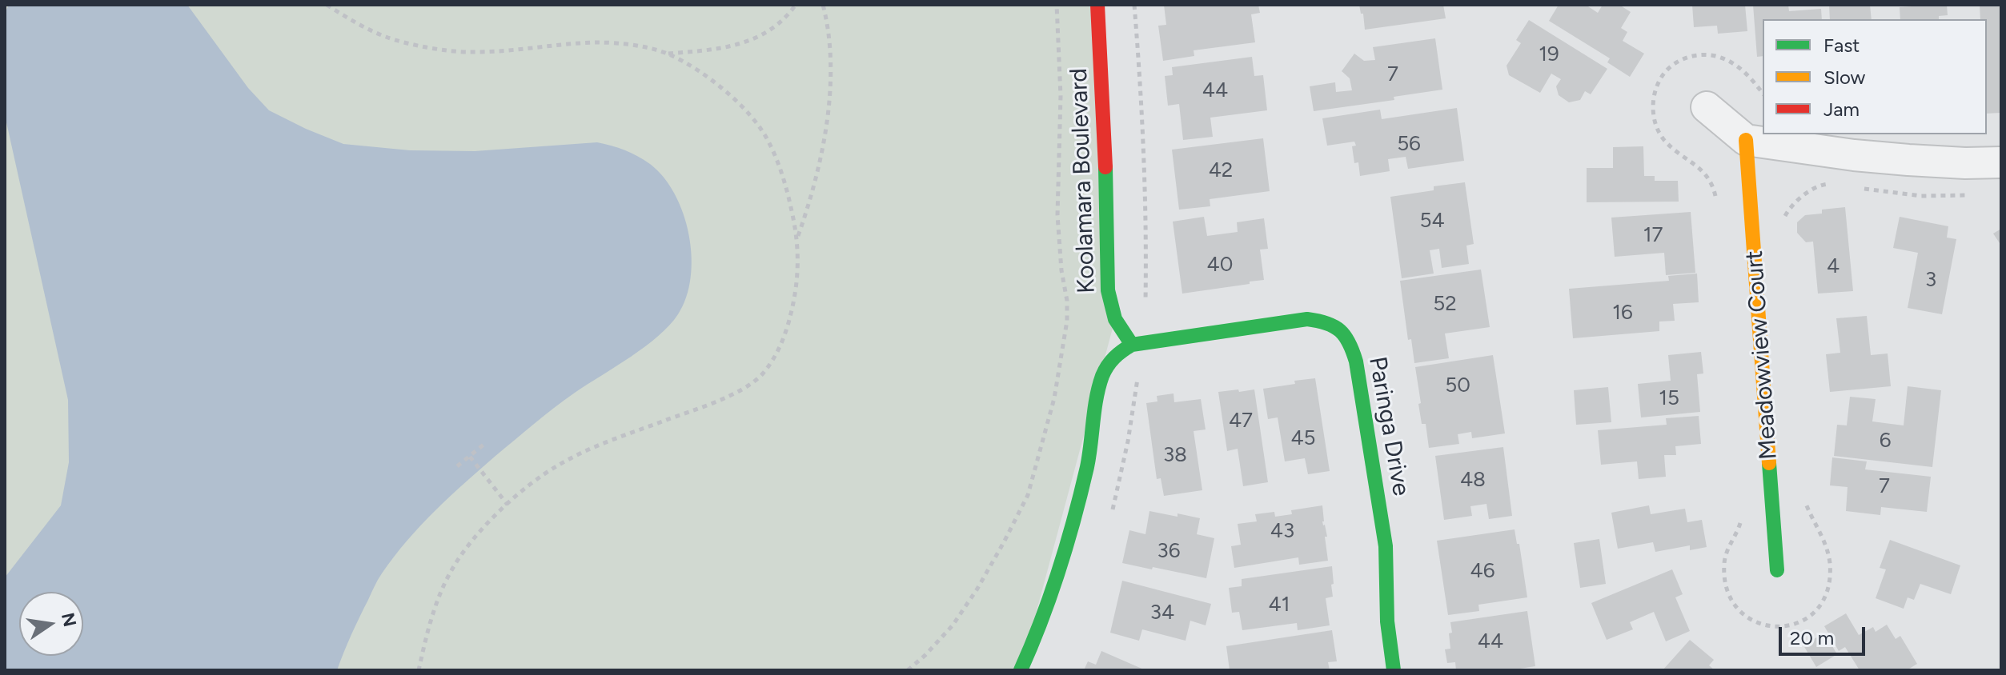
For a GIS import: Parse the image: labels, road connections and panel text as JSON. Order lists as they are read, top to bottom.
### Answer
{
  "streets": {
    "street": ["Koolamara Boulevard", "Meadowview Court", "Paringa Drive"]
  },
  "crossings": [
    ["Koolamara Boulevard", "Paringa Drive"]
  ],
  "house_numbers": [
    "19",
    "7",
    "44",
    "56",
    "42",
    "54",
    "17",
    "40",
    "4",
    "3",
    "52",
    "16",
    "50",
    "15",
    "47",
    "45",
    "6",
    "38",
    "48",
    "7",
    "43",
    "36",
    "46",
    "41",
    "34",
    "44"
  ],
  "legend": ["Fast", "Slow", "Jam"],
  "scale_bar": "20 m",
  "north": "right"
}
